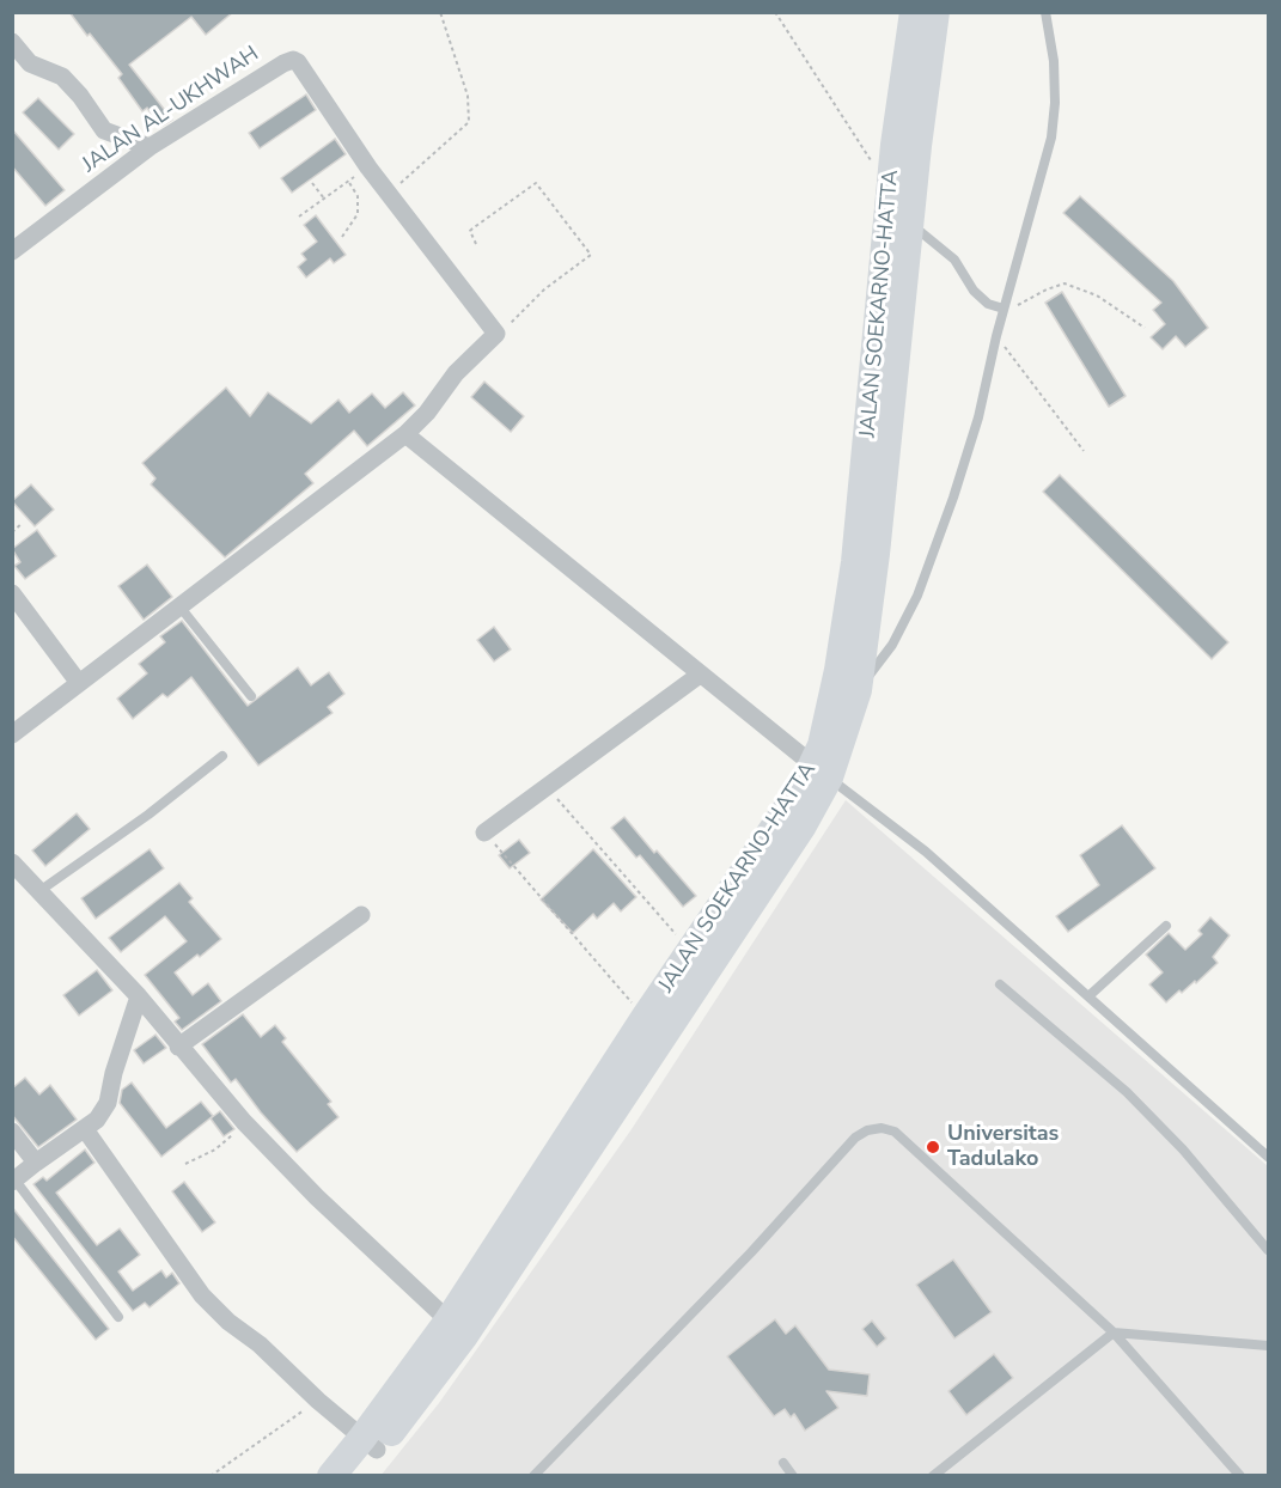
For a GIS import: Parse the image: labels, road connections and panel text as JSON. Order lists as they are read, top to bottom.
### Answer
{
  "streets": {
    "main road": ["JALAN SOEKARNO-HATTA"],
    "street": ["JALAN AL-UKHWAH"]
  },
  "places": ["Universitas Tadulako"]
}
